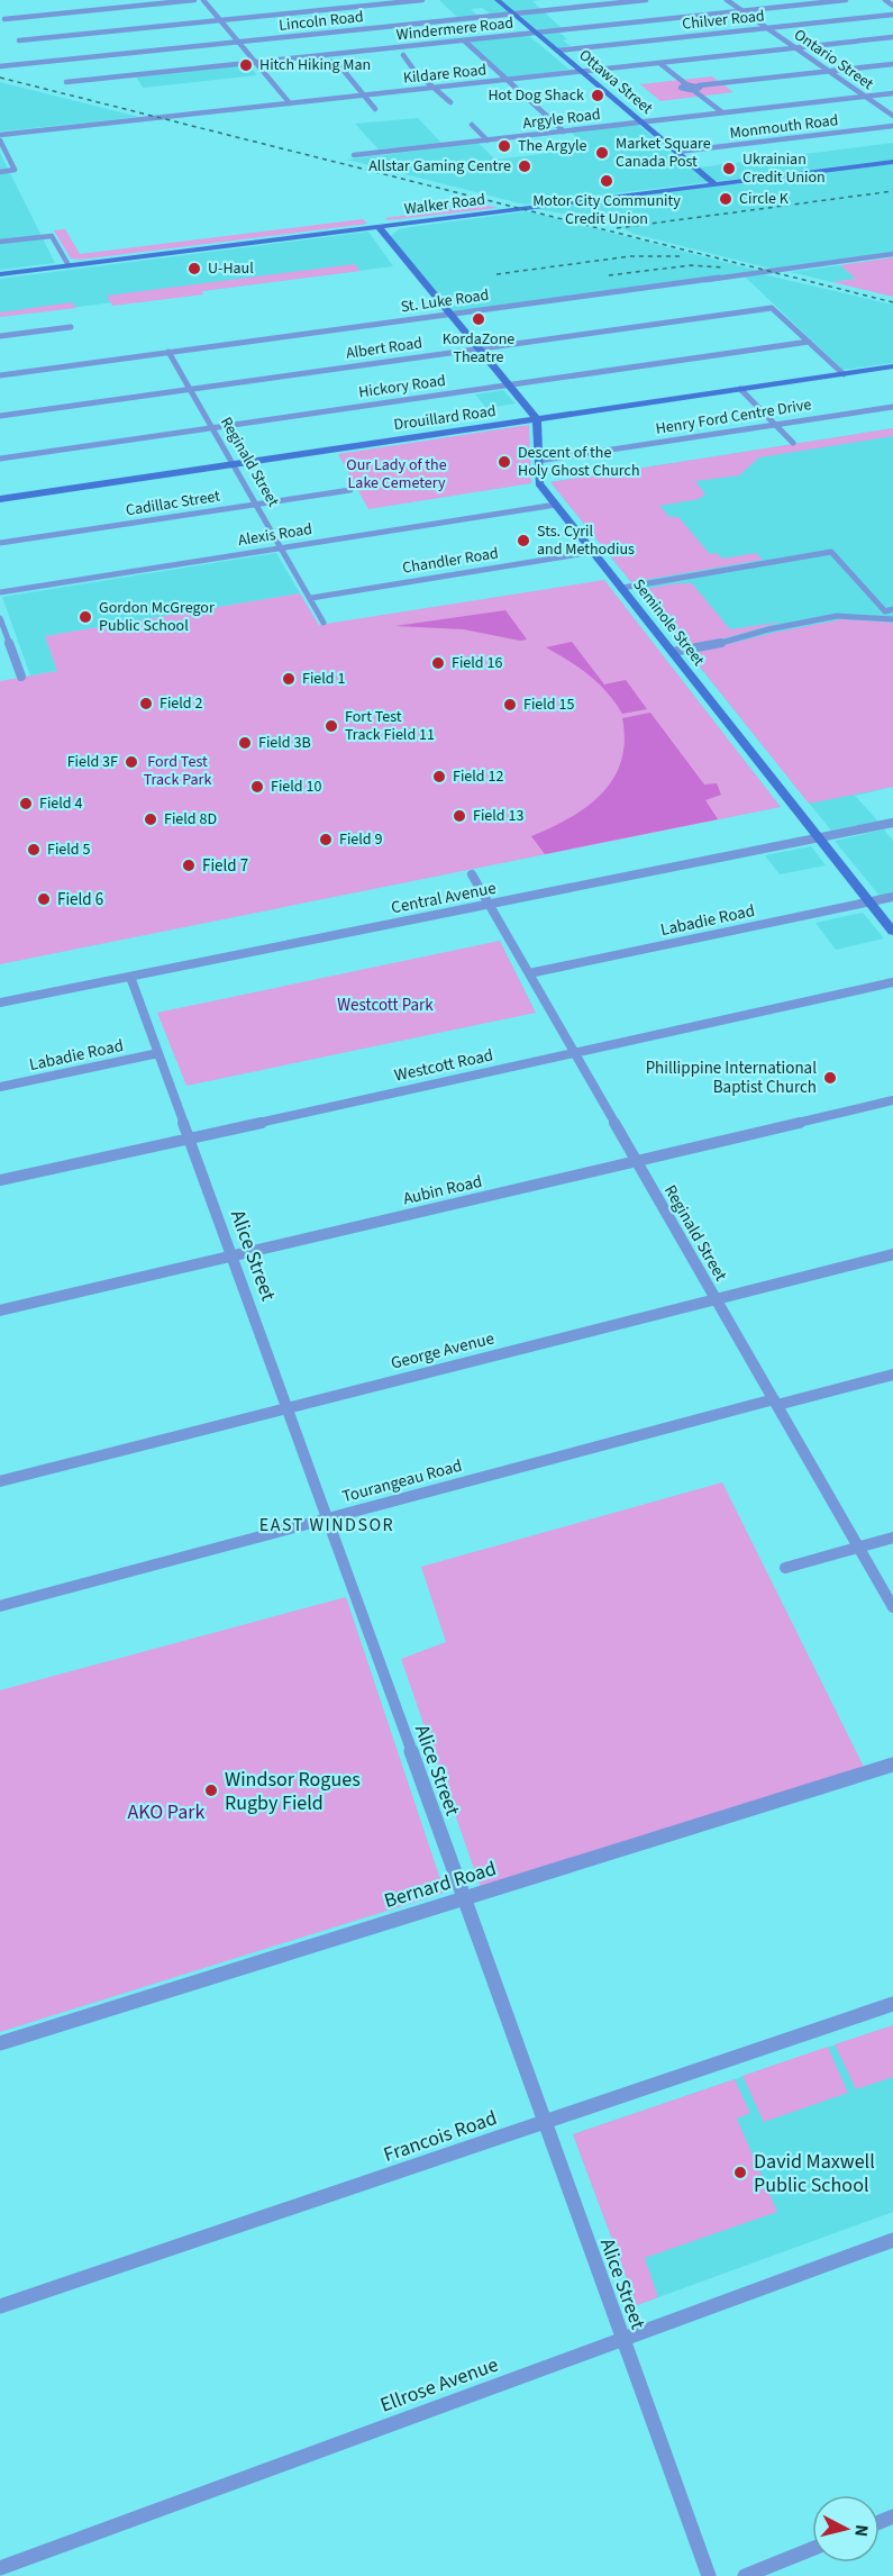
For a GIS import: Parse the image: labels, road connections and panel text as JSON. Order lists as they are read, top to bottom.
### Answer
{
  "streets": {
    "street": [
      "Chilver Road",
      "Lincoln Road",
      "Windermere Road",
      "Ontario Street",
      "Kildare Road",
      "Ottawa Street",
      "Argyle Road",
      "Monmouth Road",
      "Walker Road",
      "St. Luke Road",
      "Albert Road",
      "Hickory Road",
      "Henry Ford Centre Drive",
      "Drouillard Road",
      "Reginald Street",
      "Cadillac Street",
      "Alexis Road",
      "Chandler Road",
      "Seminole Street",
      "Central Avenue",
      "Labadie Road",
      "Westcott Road",
      "Aubin Road",
      "Alice Street",
      "George Avenue",
      "Tourangeau Road",
      "Bernard Road",
      "Francois Road",
      "Ellrose Avenue"
    ]
  },
  "crossings": [
    ["Chilver Road", "Ontario Street"],
    ["Chilver Road", "Ottawa Street"],
    ["Lincoln Road", "Ottawa Street"],
    ["Windermere Road", "Ontario Street"],
    ["Windermere Road", "Ottawa Street"],
    ["Ontario Street", "Kildare Road"],
    ["Ontario Street", "Argyle Road"],
    ["Kildare Road", "Ottawa Street"],
    ["Ottawa Street", "Argyle Road"],
    ["Ottawa Street", "Monmouth Road"],
    ["Ottawa Street", "Walker Road"],
    ["St. Luke Road", "Reginald Street"],
    ["Albert Road", "Hickory Road"],
    ["Albert Road", "Reginald Street"],
    ["Hickory Road", "Reginald Street"],
    ["Henry Ford Centre Drive", "Seminole Street"],
    ["Drouillard Road", "Reginald Street"],
    ["Drouillard Road", "Seminole Street"],
    ["Reginald Street", "Cadillac Street"],
    ["Reginald Street", "Alexis Road"],
    ["Reginald Street", "Chandler Road"],
    ["Reginald Street", "Central Avenue"],
    ["Reginald Street", "Labadie Road"],
    ["Reginald Street", "Westcott Road"],
    ["Reginald Street", "Aubin Road"],
    ["Reginald Street", "George Avenue"],
    ["Reginald Street", "Tourangeau Road"],
    ["Alexis Road", "Seminole Street"],
    ["Chandler Road", "Seminole Street"],
    ["Seminole Street", "Central Avenue"],
    ["Seminole Street", "Labadie Road"],
    ["Central Avenue", "Alice Street"],
    ["Labadie Road", "Alice Street"],
    ["Westcott Road", "Alice Street"],
    ["Aubin Road", "Alice Street"],
    ["Alice Street", "George Avenue"],
    ["Alice Street", "Tourangeau Road"],
    ["Alice Street", "Bernard Road"],
    ["Alice Street", "Francois Road"],
    ["Alice Street", "Ellrose Avenue"]
  ],
  "districts": ["EAST WINDSOR"],
  "parks": [
    "Our Lady of the Lake Cemetery",
    "Ford Test Track Park",
    "Westcott Park",
    "AKO Park"
  ],
  "places": [
    "Hitch Hiking Man",
    "Hot Dog Shack",
    "The Argyle",
    "Market Square Canada Post",
    "Allstar Gaming Centre",
    "Ukrainian Credit Union",
    "Motor City Community Credit Union",
    "Circle K",
    "U-Haul",
    "KordaZone Theatre",
    "Descent of the Holy Ghost Church",
    "Sts. Cyril and Methodius",
    "Gordon McGregor Public School",
    "Field 16",
    "Field 1",
    "Field 2",
    "Field 15",
    "Fort Test Track Field 11",
    "Field 3B",
    "Field 3F",
    "Field 12",
    "Field 10",
    "Field 4",
    "Field 13",
    "Field 8D",
    "Field 9",
    "Field 5",
    "Field 7",
    "Field 6",
    "Phillippine International Baptist Church",
    "Windsor Rogues Rugby Field",
    "David Maxwell Public School"
  ],
  "north": "right"
}
